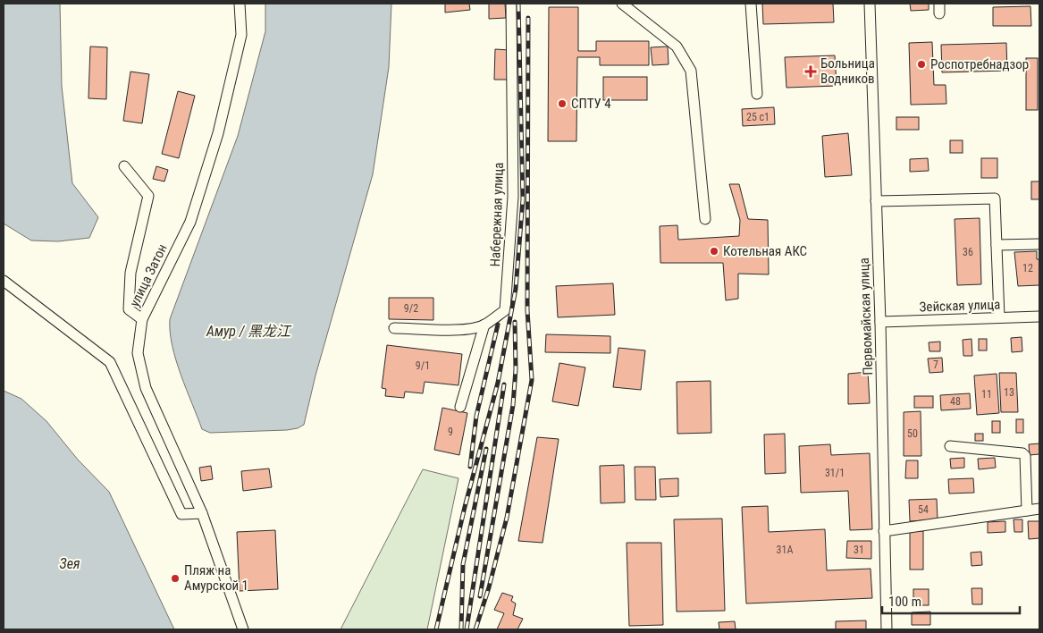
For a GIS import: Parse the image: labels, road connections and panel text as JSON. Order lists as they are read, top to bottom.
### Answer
{
  "streets": {
    "street": [
      "Набережная улица",
      "улица Затон",
      "Зейская улица",
      "Первомайская улица"
    ]
  },
  "crossings": [
    ["Зейская улица", "Первомайская улица"]
  ],
  "water": ["Амур / 黑龙江", "Зея"],
  "places": {
    "other": [
      "Роспотребнадзор",
      "СПТУ 4",
      "Котельная АКС",
      "Пляж на Амурской 1"
    ],
    "health": ["Больница Водников"]
  },
  "house_numbers": [
    "25 с1",
    "36",
    "12",
    "9/2",
    "7",
    "9/1",
    "13",
    "11",
    "48",
    "9",
    "50",
    "31/1",
    "54",
    "31А",
    "31"
  ],
  "scale_bar": "100 m"
}
